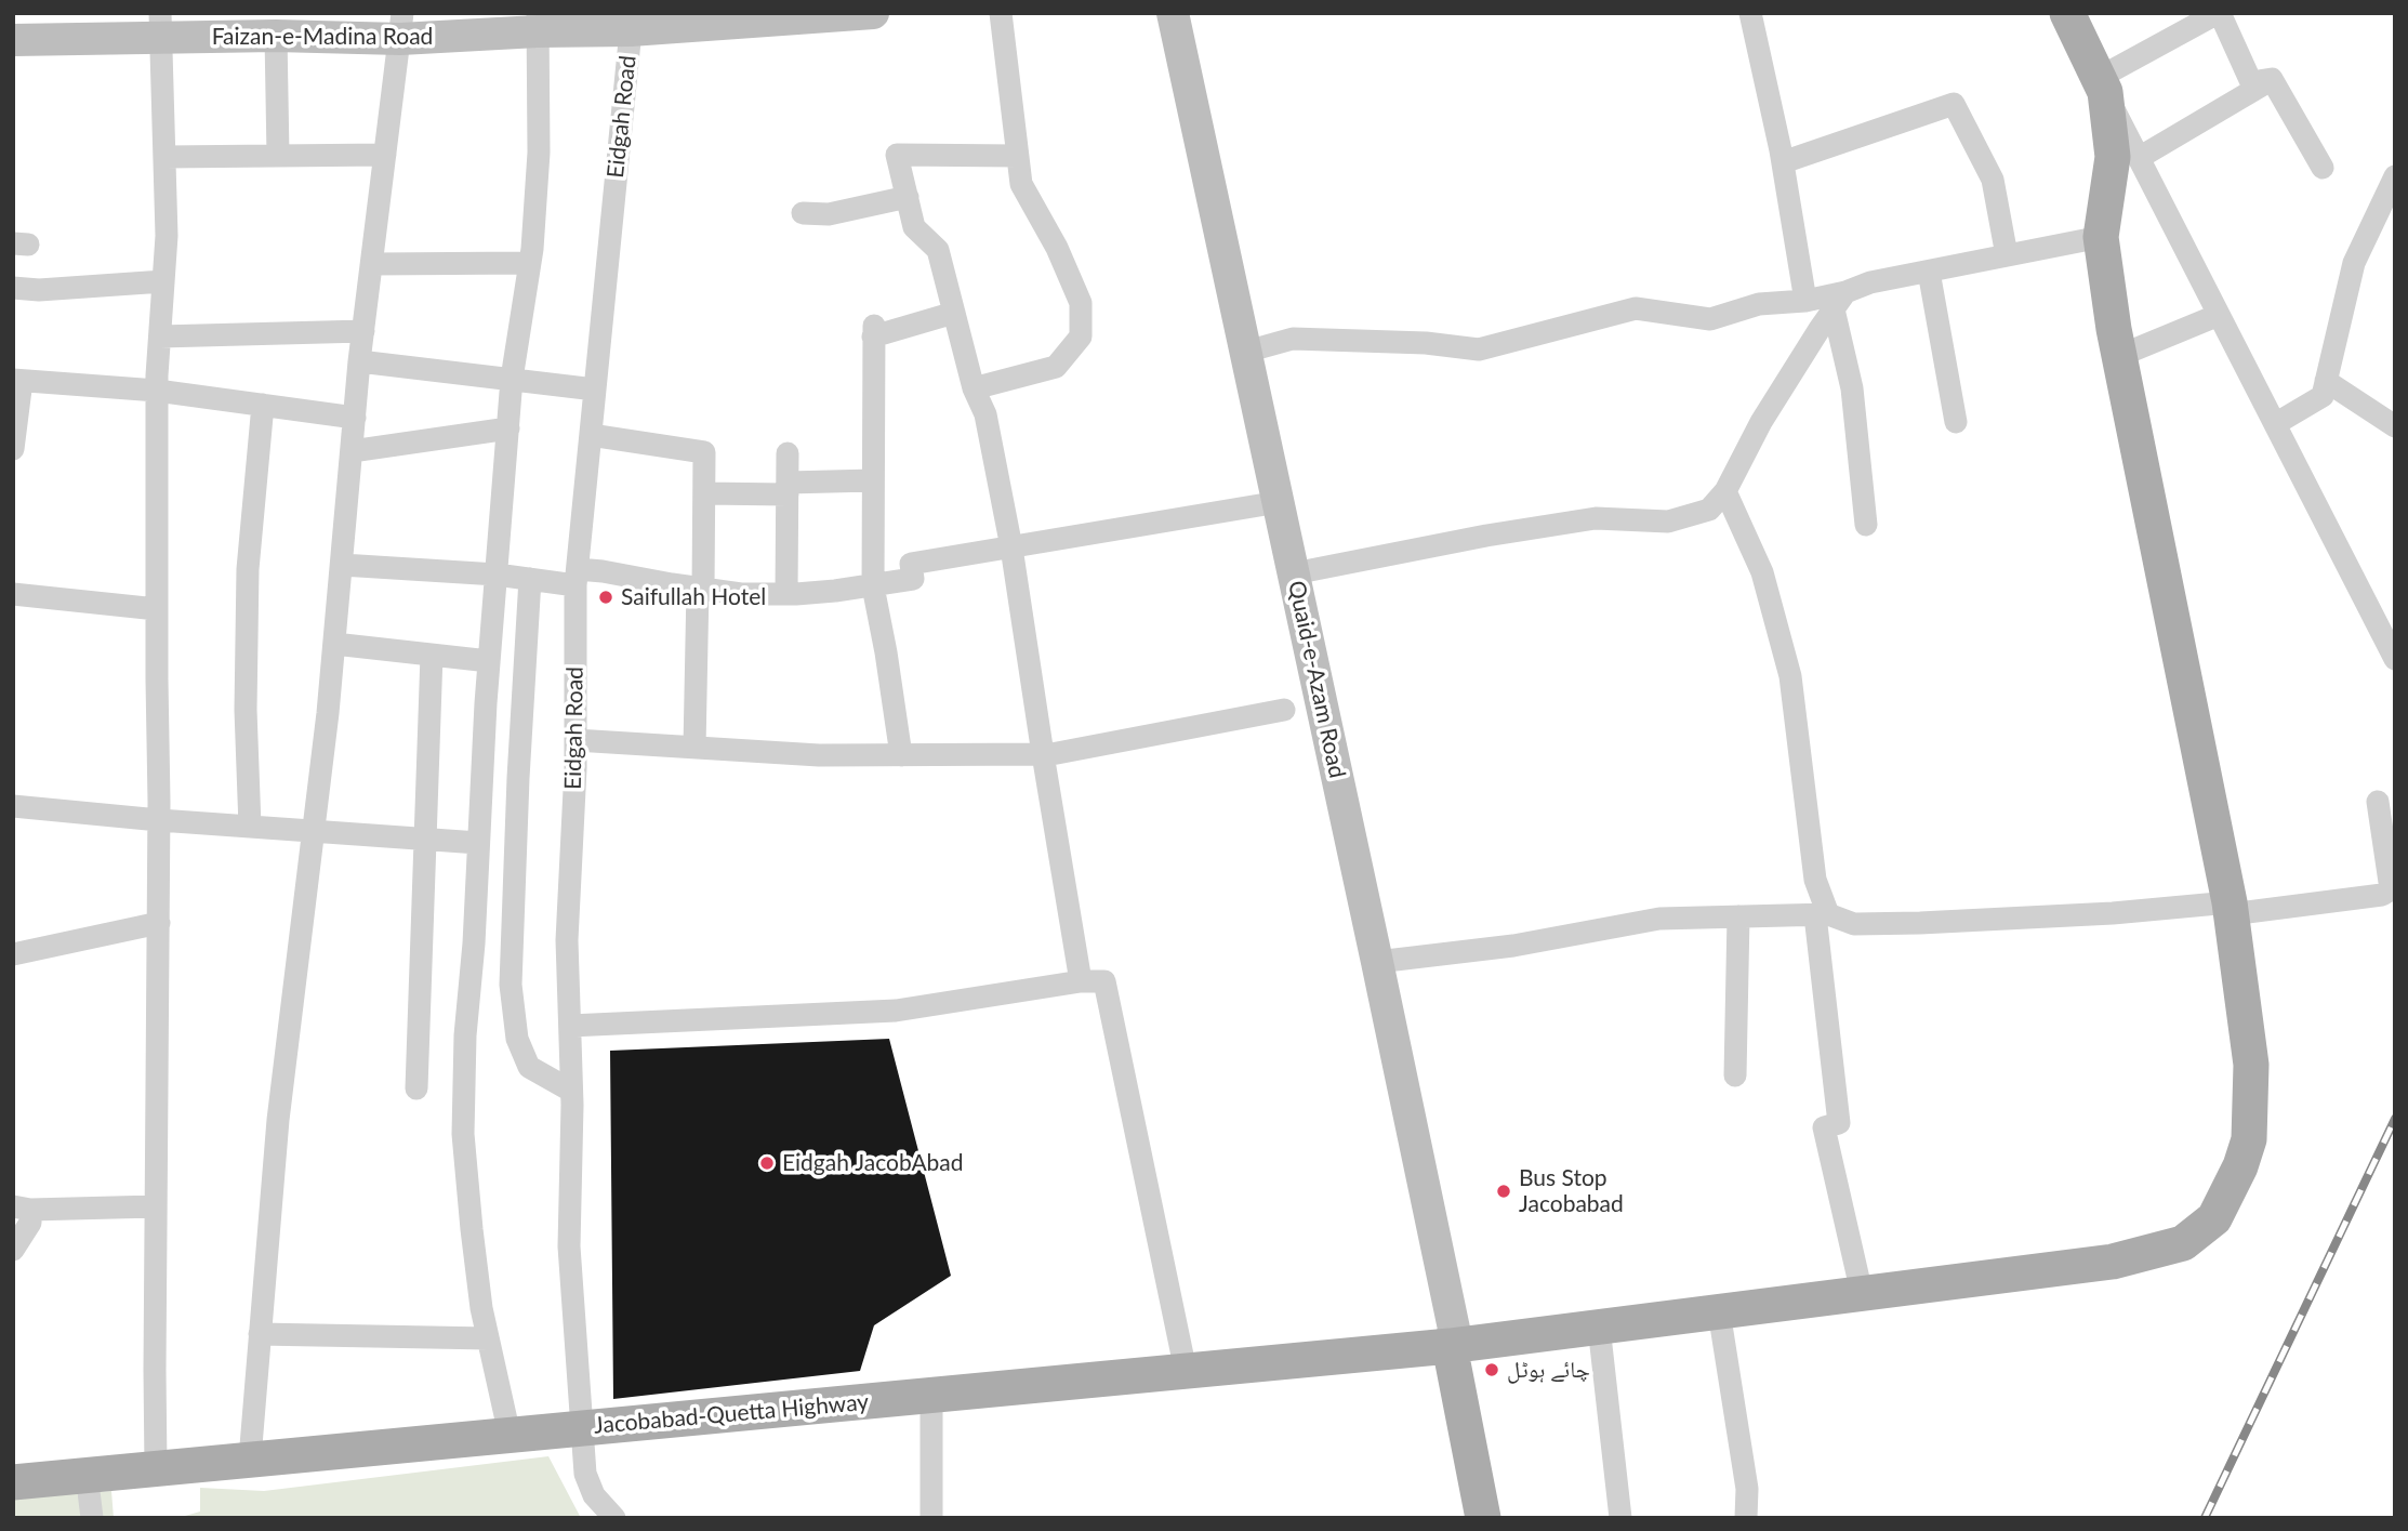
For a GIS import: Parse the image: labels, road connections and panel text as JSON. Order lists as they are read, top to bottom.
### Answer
{
  "streets": {
    "main road": ["Jacobabad-Quetta Highway"],
    "street": ["Faizan-e-Madina Road", "Eidgah Road", "Quaid-e-Azam Road"]
  },
  "crossings": [
    ["Faizan-e-Madina Road", "Eidgah Road"],
    ["Eidgah Road", "Jacobabad-Quetta Highway"],
    ["Quaid-e-Azam Road", "Jacobabad-Quetta Highway"]
  ],
  "places": [
    "Saifullah Hotel",
    "Eidgah JacobAbad",
    "Bus Stop Jacobabad",
    "چائے ہوٹل"
  ]
}
